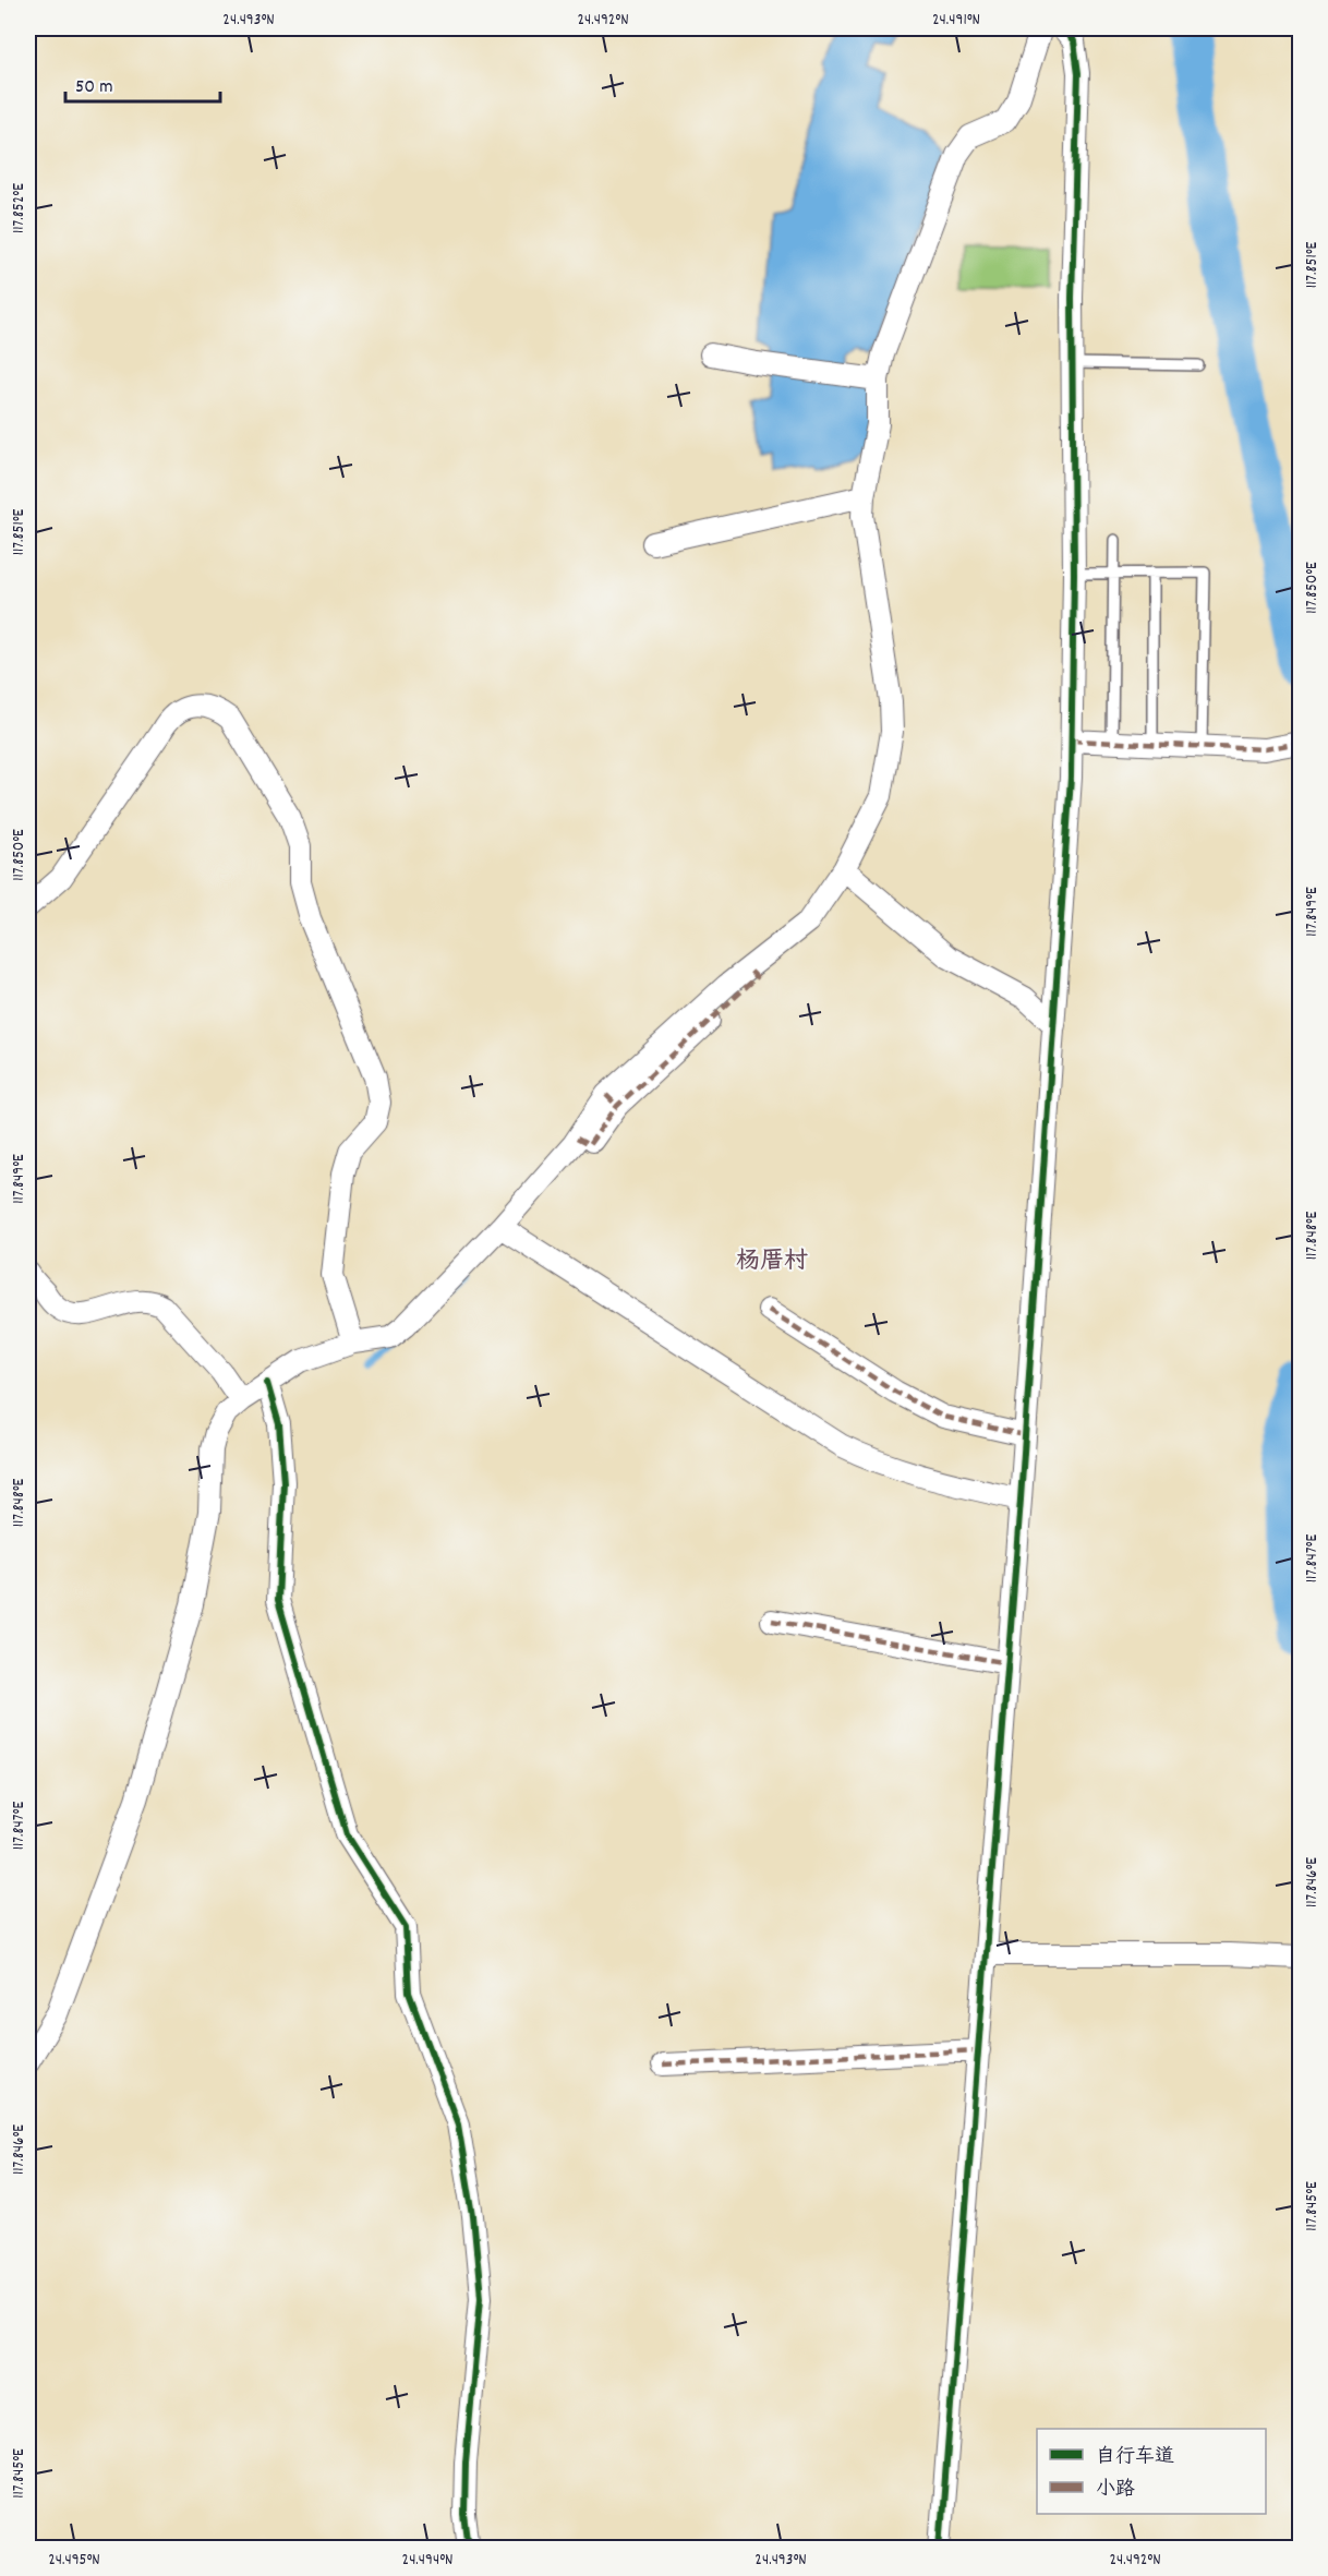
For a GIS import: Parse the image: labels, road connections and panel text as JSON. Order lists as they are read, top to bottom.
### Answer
{
  "districts": ["杨厝村"],
  "legend": ["自行车道", "小路"],
  "scale_bar": "50 m",
  "coordinates": [
    "24.493°N",
    "24.492°N",
    "24.491°N",
    "117.852°E",
    "117.851°E",
    "117.850°E",
    "117.849°E",
    "117.848°E",
    "117.847°E",
    "117.846°E",
    "117.845°E",
    "24.495°N",
    "24.494°N"
  ]
}
